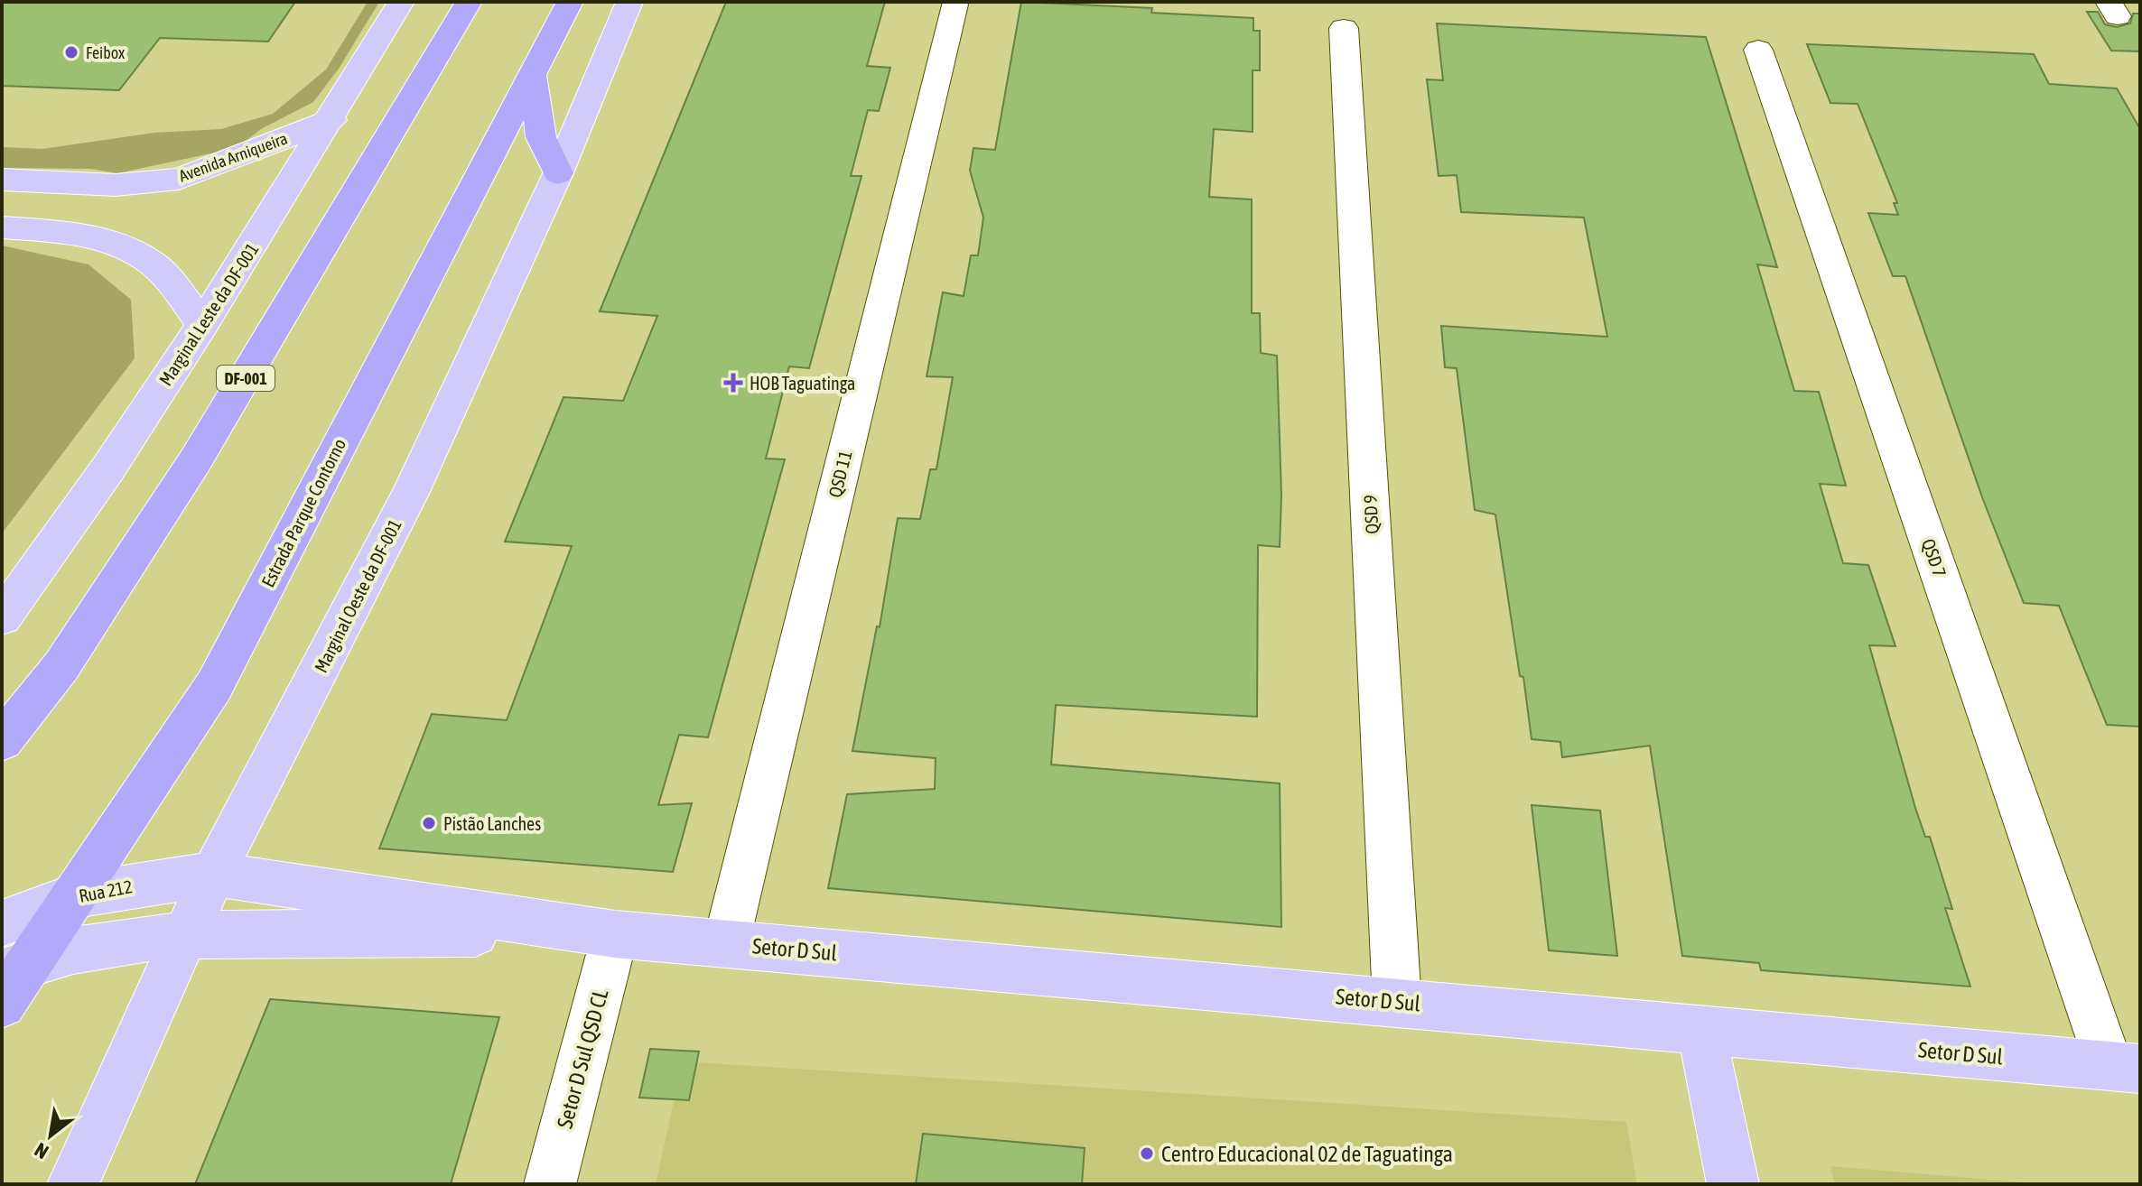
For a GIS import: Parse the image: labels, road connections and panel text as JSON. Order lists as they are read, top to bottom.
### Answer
{
  "streets": {
    "highway": ["DF-001", "Estrada Parque Contorno"],
    "main road": [
      "Avenida Arniqueira",
      "Marginal Leste da DF-001",
      "Marginal Oeste da DF-001",
      "Rua 212",
      "Setor D Sul"
    ],
    "street": [
      "QSD 11",
      "QSD 9",
      "QSD 7",
      "Setor D Sul QSD CL"
    ]
  },
  "crossings": [
    ["Avenida Arniqueira", "Marginal Leste da DF-001"],
    ["QSD 11", "Setor D Sul"],
    ["Estrada Parque Contorno", "Rua 212"],
    ["QSD 9", "Setor D Sul"],
    ["QSD 7", "Setor D Sul"],
    ["Marginal Oeste da DF-001", "Rua 212"],
    ["Marginal Oeste da DF-001", "Setor D Sul"],
    ["Rua 212", "Setor D Sul"],
    ["Setor D Sul", "Setor D Sul QSD CL"]
  ],
  "places": {
    "other": ["Feibox", "Pistão Lanches", "Centro Educacional 02 de Taguatinga"],
    "health": ["HOB Taguatinga"]
  },
  "north": "bottom left"
}
